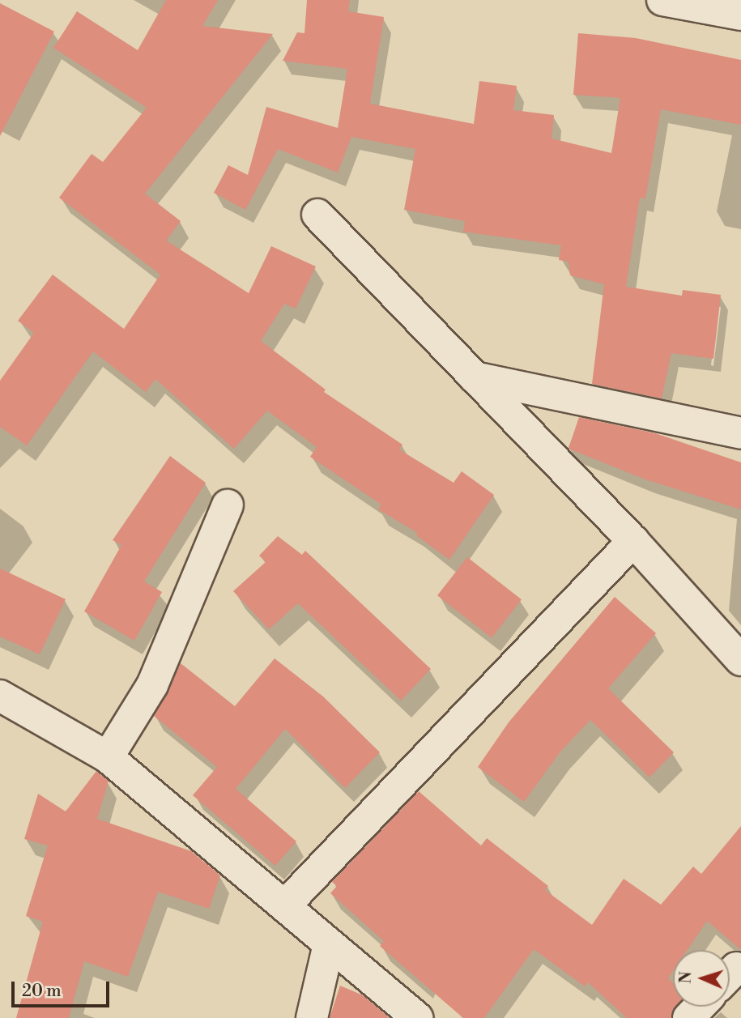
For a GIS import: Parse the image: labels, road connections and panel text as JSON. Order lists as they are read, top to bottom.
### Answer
{
  "scale_bar": "20 m",
  "north": "left"
}
